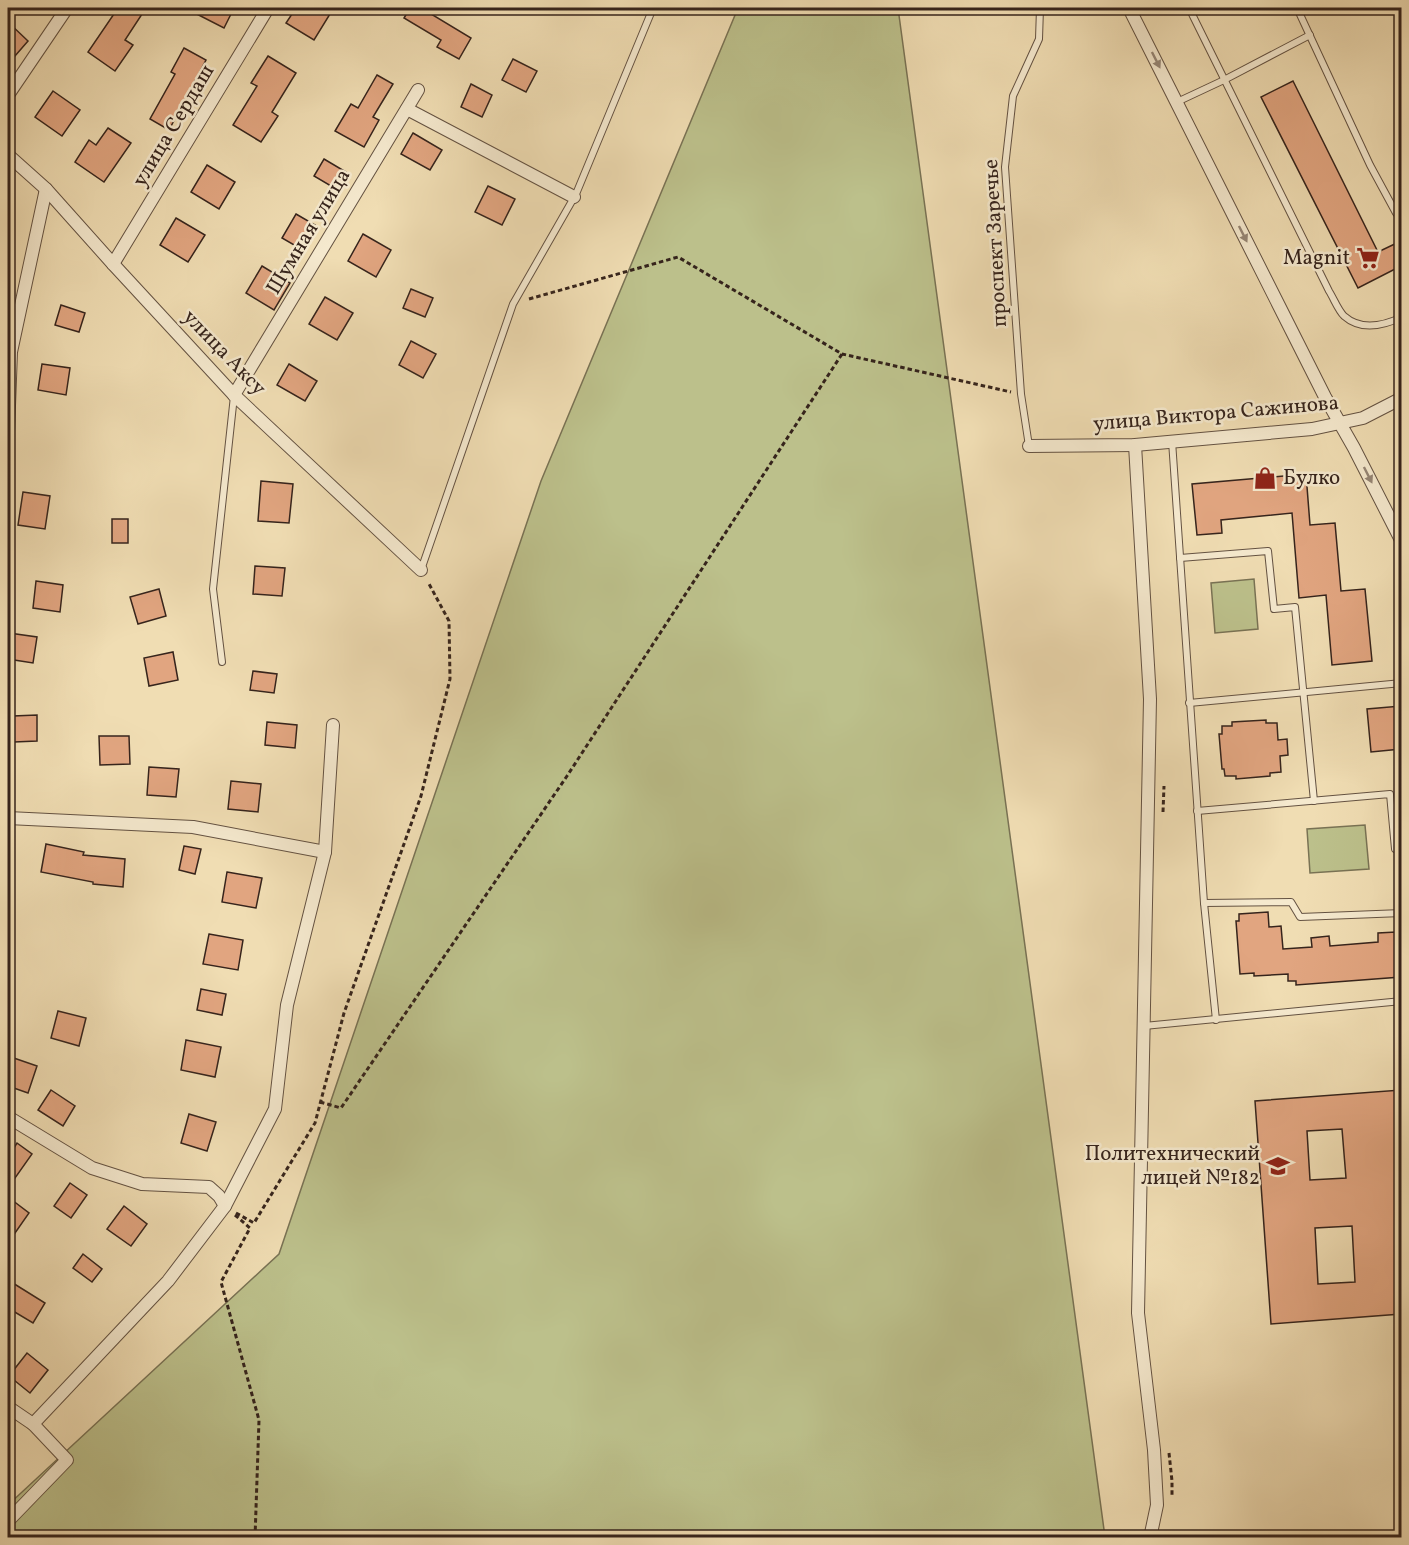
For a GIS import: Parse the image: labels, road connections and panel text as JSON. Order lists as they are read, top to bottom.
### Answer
{
  "streets": {
    "street": [
      "улица Сердаш",
      "Шумная улица",
      "улица Аксу",
      "улица Виктора Сажинова"
    ],
    "lane": ["проспект Заречье"]
  },
  "crossings": [
    ["улица Сердаш", "улица Аксу"],
    ["Шумная улица", "улица Аксу"],
    ["проспект Заречье", "улица Виктора Сажинова"]
  ],
  "places": {
    "supermarket": ["Magnit"],
    "shop": ["Булко"],
    "school or university": ["Политехнический лицей №182"]
  }
}
